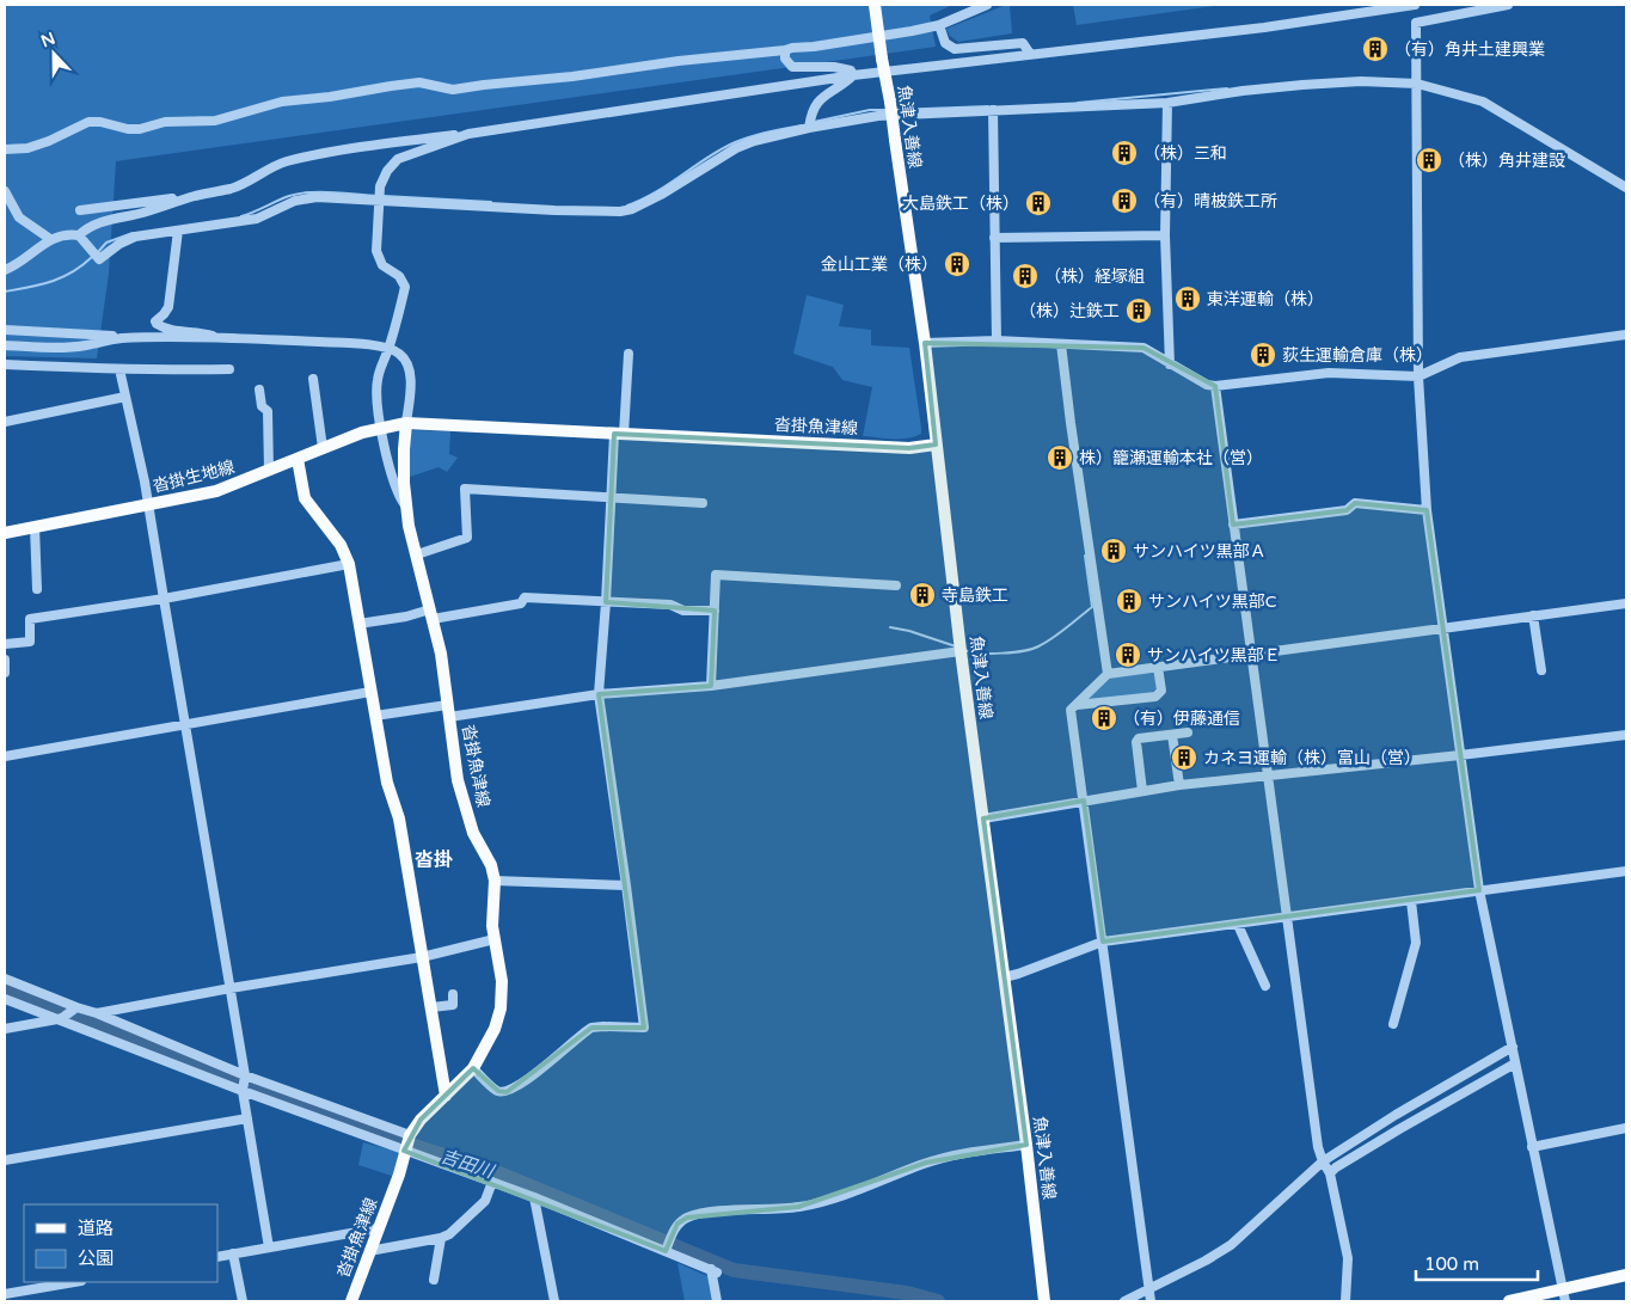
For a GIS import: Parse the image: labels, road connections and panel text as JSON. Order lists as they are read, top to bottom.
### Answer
{
  "streets": {
    "main road": ["魚津入善線", "沓掛魚津線", "沓掛生地線"]
  },
  "crossings": [
    ["魚津入善線", "沓掛魚津線"],
    ["沓掛魚津線", "沓掛生地線"]
  ],
  "districts": ["沓掛"],
  "water": ["吉田川"],
  "places": {
    "building": [
      "（有）角井土建興業",
      "（株）三和",
      "（株）角井建設",
      "（有）晴柀鉄工所",
      "大島鉄工（株）",
      "金山工業（株）",
      "（株）経塚組",
      "東洋運輸（株）",
      "（株）辻鉄工",
      "荻生運輸倉庫（株）",
      "株）籠瀬運輸本社（営）",
      "サンハイツ黒部Ａ",
      "寺島鉄工",
      "サンハイツ黒部C",
      "サンハイツ黒部Ｅ",
      "（有）伊藤通信",
      "カネヨ運輸（株）富山（営）"
    ]
  },
  "legend": ["道路", "公園"],
  "scale_bar": "100 m",
  "north": "top"
}
